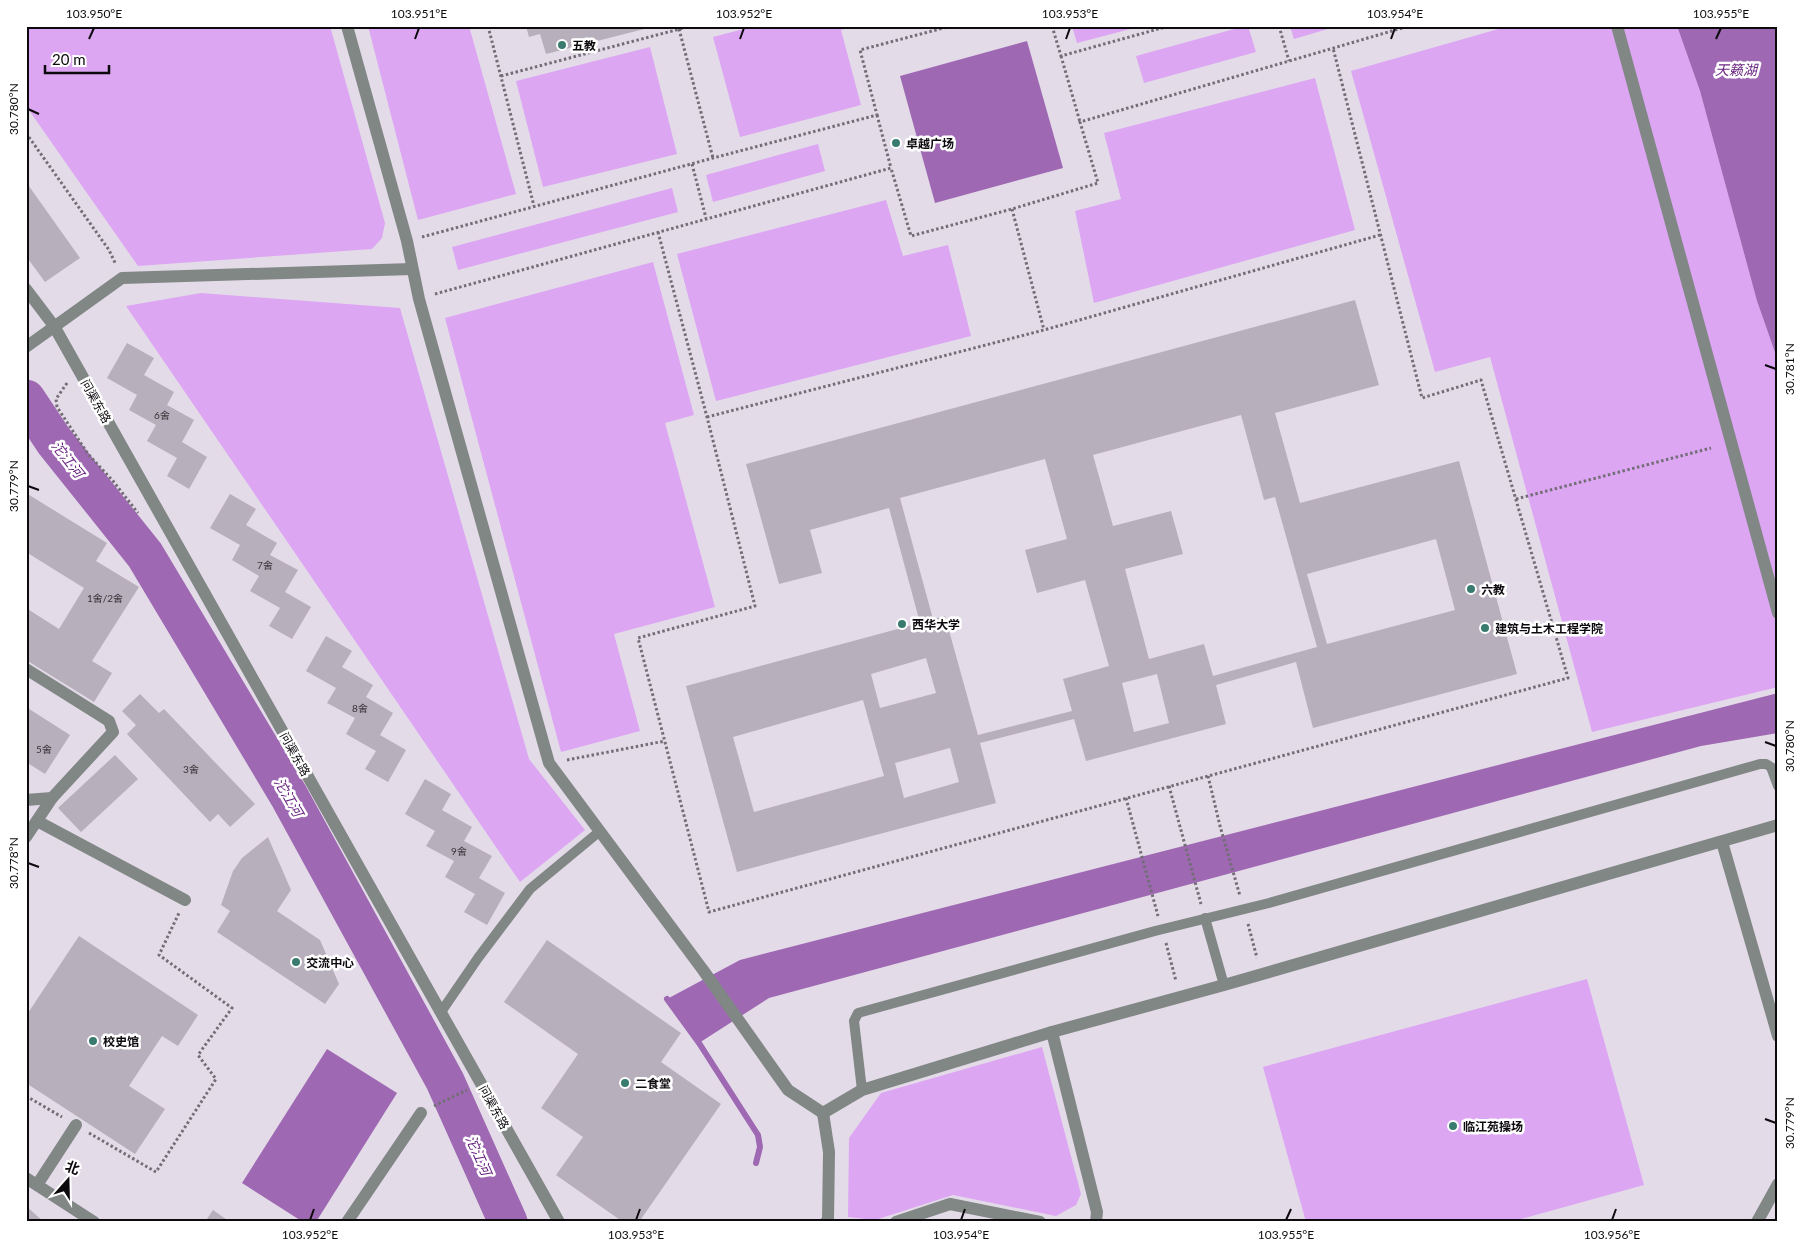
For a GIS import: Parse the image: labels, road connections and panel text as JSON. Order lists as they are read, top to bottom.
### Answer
{
  "streets": {
    "street": ["问渠东路"]
  },
  "water": ["天籁湖", "沱江河"],
  "places": [
    "五教",
    "卓越广场",
    "六教",
    "西华大学",
    "建筑与土木工程学院",
    "交流中心",
    "校史馆",
    "二食堂",
    "临江苑操场"
  ],
  "house_numbers": [
    "6舍",
    "7舍",
    "1舍/2舍",
    "8舍",
    "5舍",
    "3舍",
    "9舍"
  ],
  "scale_bar": "20 m",
  "north": "top",
  "coordinates": [
    "103.950°E",
    "103.951°E",
    "103.952°E",
    "103.953°E",
    "103.954°E",
    "103.955°E",
    "30.780°N",
    "30.781°N",
    "30.779°N",
    "30.778°N",
    "103.956°E"
  ]
}
